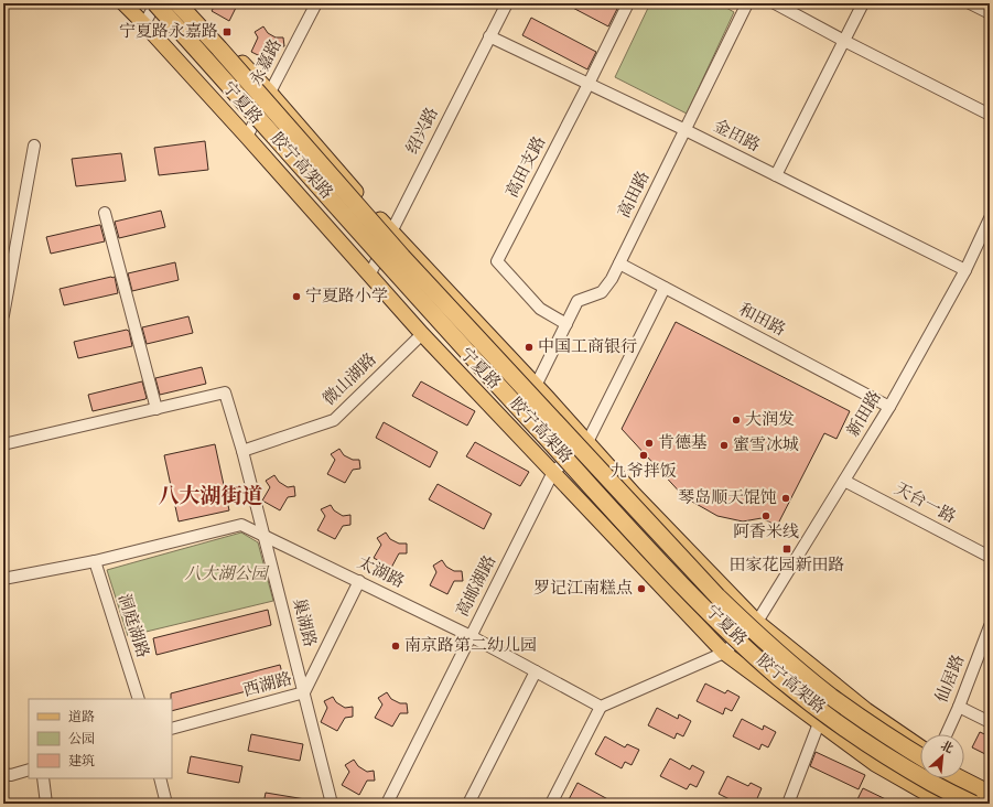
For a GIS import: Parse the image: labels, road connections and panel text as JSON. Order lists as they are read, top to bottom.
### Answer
{
  "streets": {
    "highway": ["胶宁高架路"],
    "main road": ["宁夏路"],
    "street": [
      "永嘉路",
      "绍兴路",
      "金田路",
      "高田支路",
      "高田路",
      "和田路",
      "微山湖路",
      "新田路",
      "天台一路",
      "太湖路",
      "高邮湖路",
      "巢湖路",
      "洞庭湖路",
      "仙居路",
      "西湖路"
    ]
  },
  "crossings": [
    ["永嘉路", "宁夏路"],
    ["宁夏路", "绍兴路"],
    ["宁夏路", "高田路"],
    ["宁夏路", "微山湖路"],
    ["宁夏路", "新田路"],
    ["宁夏路", "高邮湖路"],
    ["绍兴路", "金田路"],
    ["金田路", "高田支路"],
    ["金田路", "高田路"],
    ["金田路", "新田路"],
    ["高田支路", "高田路"],
    ["高田路", "和田路"],
    ["和田路", "新田路"],
    ["微山湖路", "巢湖路"],
    ["新田路", "天台一路"],
    ["太湖路", "高邮湖路"],
    ["太湖路", "巢湖路"],
    ["太湖路", "洞庭湖路"],
    ["太湖路", "西湖路"],
    ["巢湖路", "西湖路"]
  ],
  "districts": ["八大湖街道"],
  "parks": ["八大湖公园"],
  "places": {
    "transit": ["宁夏路永嘉路", "田家花园新田路"],
    "other": [
      "宁夏路小学",
      "中国工商银行",
      "大润发",
      "肯德基",
      "蜜雪冰城",
      "九爷拌饭",
      "琴岛顺天馄饨",
      "阿香米线",
      "罗记江南糕点",
      "南京路第二幼儿园"
    ]
  },
  "legend": ["道路", "公园", "建筑"],
  "north": "top right"
}
